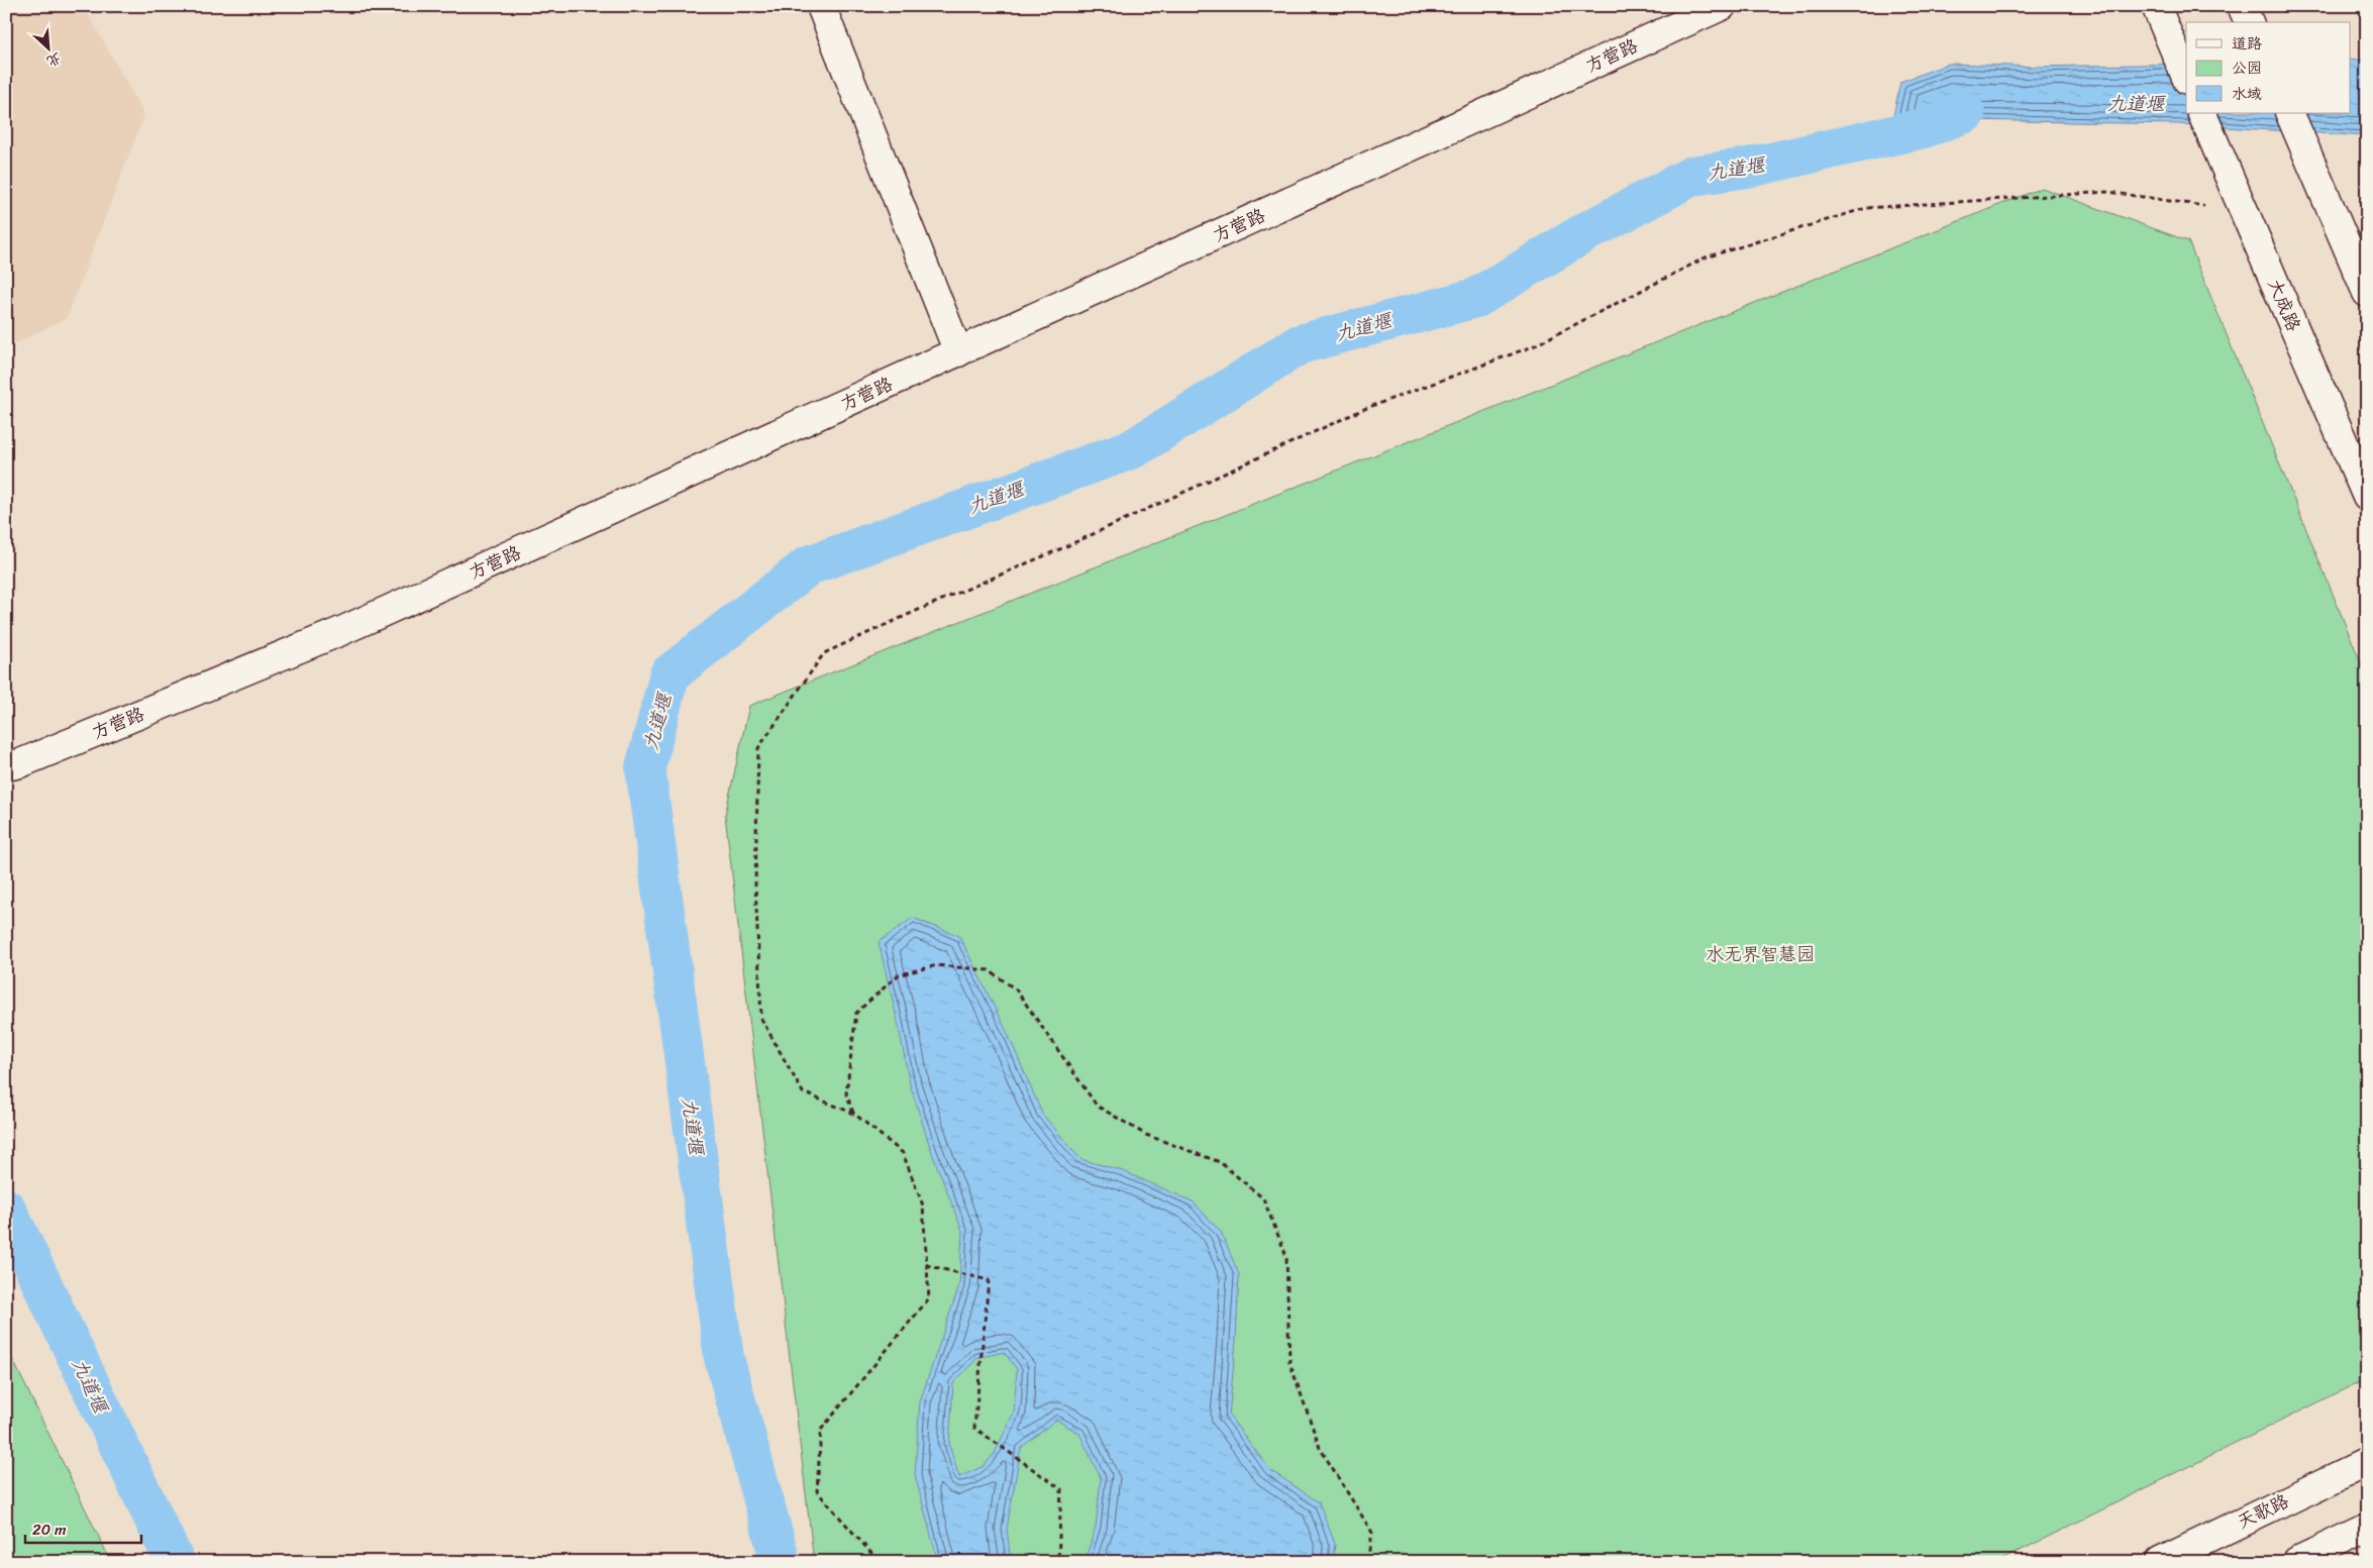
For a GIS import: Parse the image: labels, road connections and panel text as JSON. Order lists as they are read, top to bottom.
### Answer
{
  "streets": {
    "street": ["方营路", "大成路", "天歌路"]
  },
  "water": ["九道堰"],
  "parks": ["水无界智慧园"],
  "legend": ["道路", "公园", "水域"],
  "scale_bar": "20 m",
  "north": "bottom right"
}
